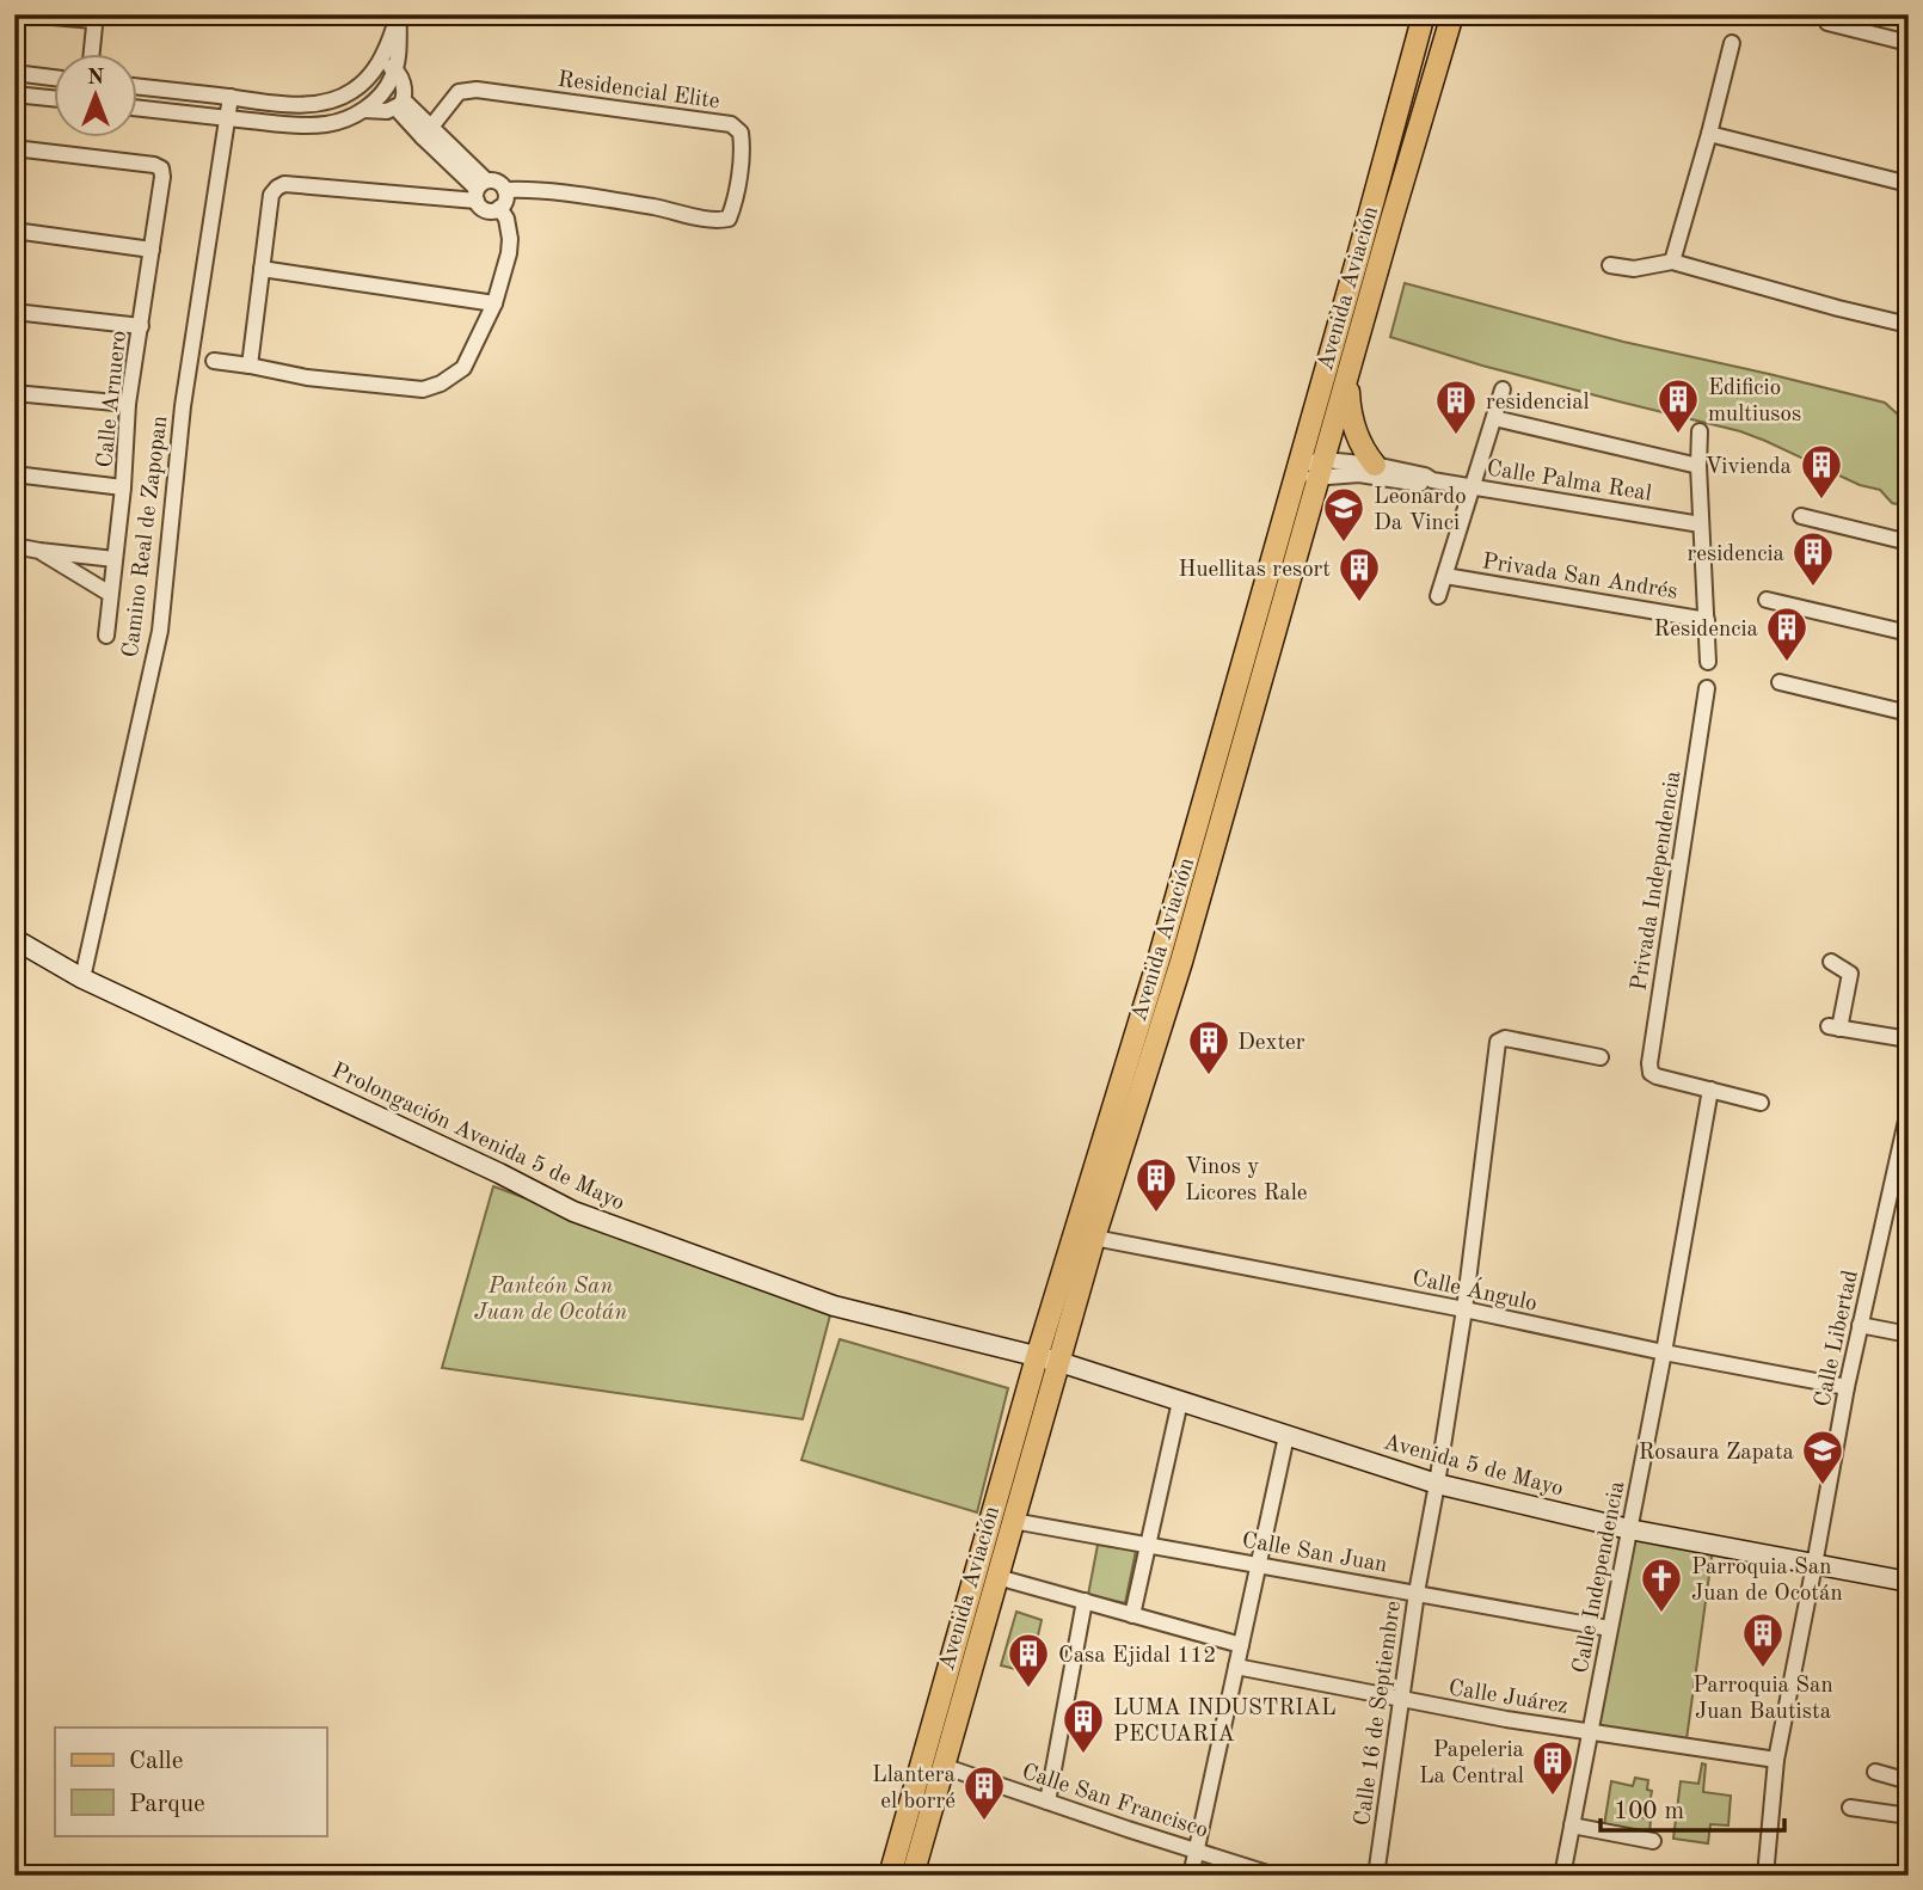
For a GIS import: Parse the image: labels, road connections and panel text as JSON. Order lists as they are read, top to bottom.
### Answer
{
  "streets": {
    "main road": ["Avenida Aviación", "Prolongación Avenida 5 de Mayo", "Avenida 5 de Mayo"],
    "street": [
      "Residencial Elite",
      "Calle Arnuero",
      "Calle Palma Real",
      "Camino Real de Zapopan",
      "Privada San Andrés",
      "Privada Independencia",
      "Calle Ángulo",
      "Calle Libertad",
      "Calle San Juan",
      "Calle Independencia",
      "Calle Juárez",
      "Calle 16 de Septiembre",
      "Calle San Francisco"
    ]
  },
  "crossings": [
    ["Avenida Aviación", "Calle Palma Real"],
    ["Avenida Aviación", "Prolongación Avenida 5 de Mayo"],
    ["Avenida Aviación", "Calle Ángulo"],
    ["Avenida Aviación", "Avenida 5 de Mayo"],
    ["Avenida Aviación", "Calle San Juan"],
    ["Avenida Aviación", "Calle San Francisco"],
    ["Camino Real de Zapopan", "Prolongación Avenida 5 de Mayo"],
    ["Privada Independencia", "Calle Independencia"],
    ["Prolongación Avenida 5 de Mayo", "Avenida 5 de Mayo"],
    ["Calle Ángulo", "Calle Libertad"],
    ["Calle Ángulo", "Calle Independencia"],
    ["Calle Ángulo", "Calle 16 de Septiembre"],
    ["Calle Libertad", "Avenida 5 de Mayo"],
    ["Calle Libertad", "Calle Juárez"],
    ["Avenida 5 de Mayo", "Calle Independencia"],
    ["Avenida 5 de Mayo", "Calle 16 de Septiembre"],
    ["Calle San Juan", "Calle Independencia"],
    ["Calle San Juan", "Calle 16 de Septiembre"],
    ["Calle Independencia", "Calle Juárez"],
    ["Calle Juárez", "Calle 16 de Septiembre"]
  ],
  "parks": ["Panteón San Juan de Ocotán"],
  "places": {
    "building": [
      "Edificio multiusos",
      "residencial",
      "Vivienda",
      "residencia",
      "Huellitas resort",
      "Residencia",
      "Dexter",
      "Vinos y Licores Rale",
      "Parroquia San Juan Bautista",
      "Casa Ejidal 112",
      "LUMA INDUSTRIAL PECUARIA",
      "Papeleria La Central",
      "Llantera el borré"
    ],
    "school or university": ["Leonardo Da Vinci", "Rosaura Zapata"],
    "church": ["Parroquia San Juan de Ocotán"]
  },
  "legend": ["Calle", "Parque"],
  "scale_bar": "100 m",
  "north": "top"
}
